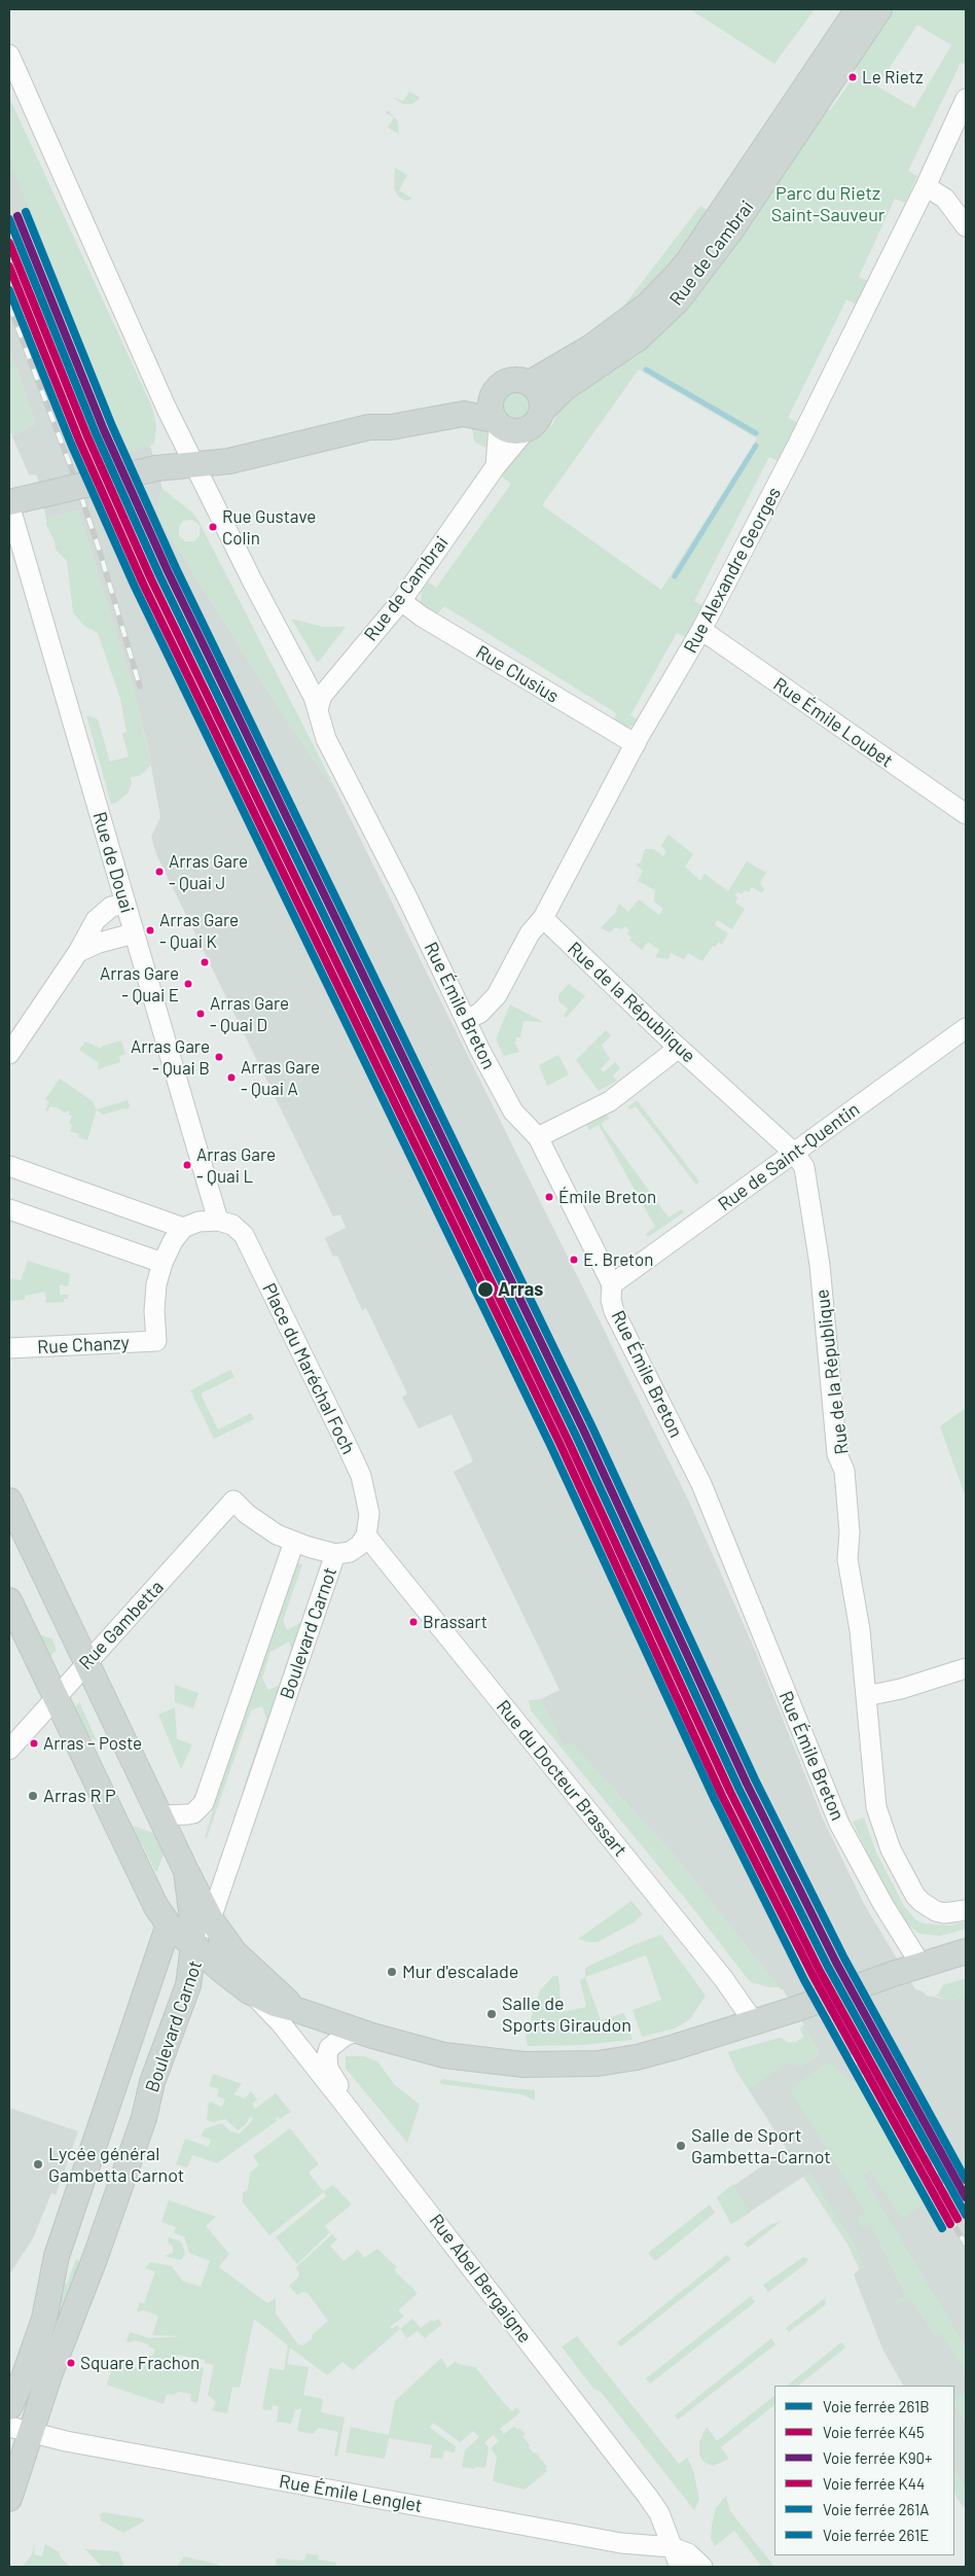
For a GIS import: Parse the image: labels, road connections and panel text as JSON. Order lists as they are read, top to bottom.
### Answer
{
  "streets": {
    "main road": ["Rue de Cambrai", "Boulevard Carnot"],
    "street": [
      "Rue Alexandre Georges",
      "Rue Clusius",
      "Rue Émile Loubet",
      "Rue de Douai",
      "Rue de la République",
      "Rue Émile Breton",
      "Rue de Saint-Quentin",
      "Rue Chanzy",
      "Place du Maréchal Foch",
      "Rue Gambetta",
      "Rue du Docteur Brassart",
      "Rue Abel Bergaigne",
      "Rue Émile Lenglet"
    ]
  },
  "crossings": [
    ["Rue de Cambrai", "Rue Clusius"],
    ["Rue de Cambrai", "Rue Émile Breton"],
    ["Rue Alexandre Georges", "Rue Clusius"],
    ["Rue Alexandre Georges", "Rue Émile Loubet"],
    ["Rue Alexandre Georges", "Rue de la République"],
    ["Rue Alexandre Georges", "Rue Émile Breton"],
    ["Rue de Douai", "Place du Maréchal Foch"],
    ["Rue de la République", "Rue de Saint-Quentin"],
    ["Rue Émile Breton", "Rue de Saint-Quentin"],
    ["Place du Maréchal Foch", "Rue du Docteur Brassart"],
    ["Boulevard Carnot", "Rue Émile Lenglet"],
    ["Rue Abel Bergaigne", "Rue Émile Lenglet"]
  ],
  "parks": ["Parc du Rietz Saint-Sauveur"],
  "places": [
    "Le Rietz",
    "Rue Gustave Colin",
    "Arras Gare - Quai J",
    "Arras Gare - Quai K",
    "Arras Gare - Quai E",
    "Arras Gare - Quai D",
    "Arras Gare - Quai B",
    "Arras Gare - Quai A",
    "Arras Gare - Quai L",
    "Émile Breton",
    "E. Breton",
    "Arras",
    "Brassart",
    "Arras – Poste",
    "Arras R P",
    "Mur d'escalade",
    "Salle de Sports Giraudon",
    "Salle de Sport Gambetta-Carnot",
    "Lycée général Gambetta Carnot",
    "Square Frachon"
  ],
  "lines": [
    "rail line 261A",
    "rail line K90+",
    "rail line 261B",
    "rail line K45",
    "rail line K44",
    "rail line 261E"
  ],
  "legend": [
    "Voie ferrée 261B",
    "Voie ferrée K45",
    "Voie ferrée K90+",
    "Voie ferrée K44",
    "Voie ferrée 261A",
    "Voie ferrée 261E"
  ]
}
